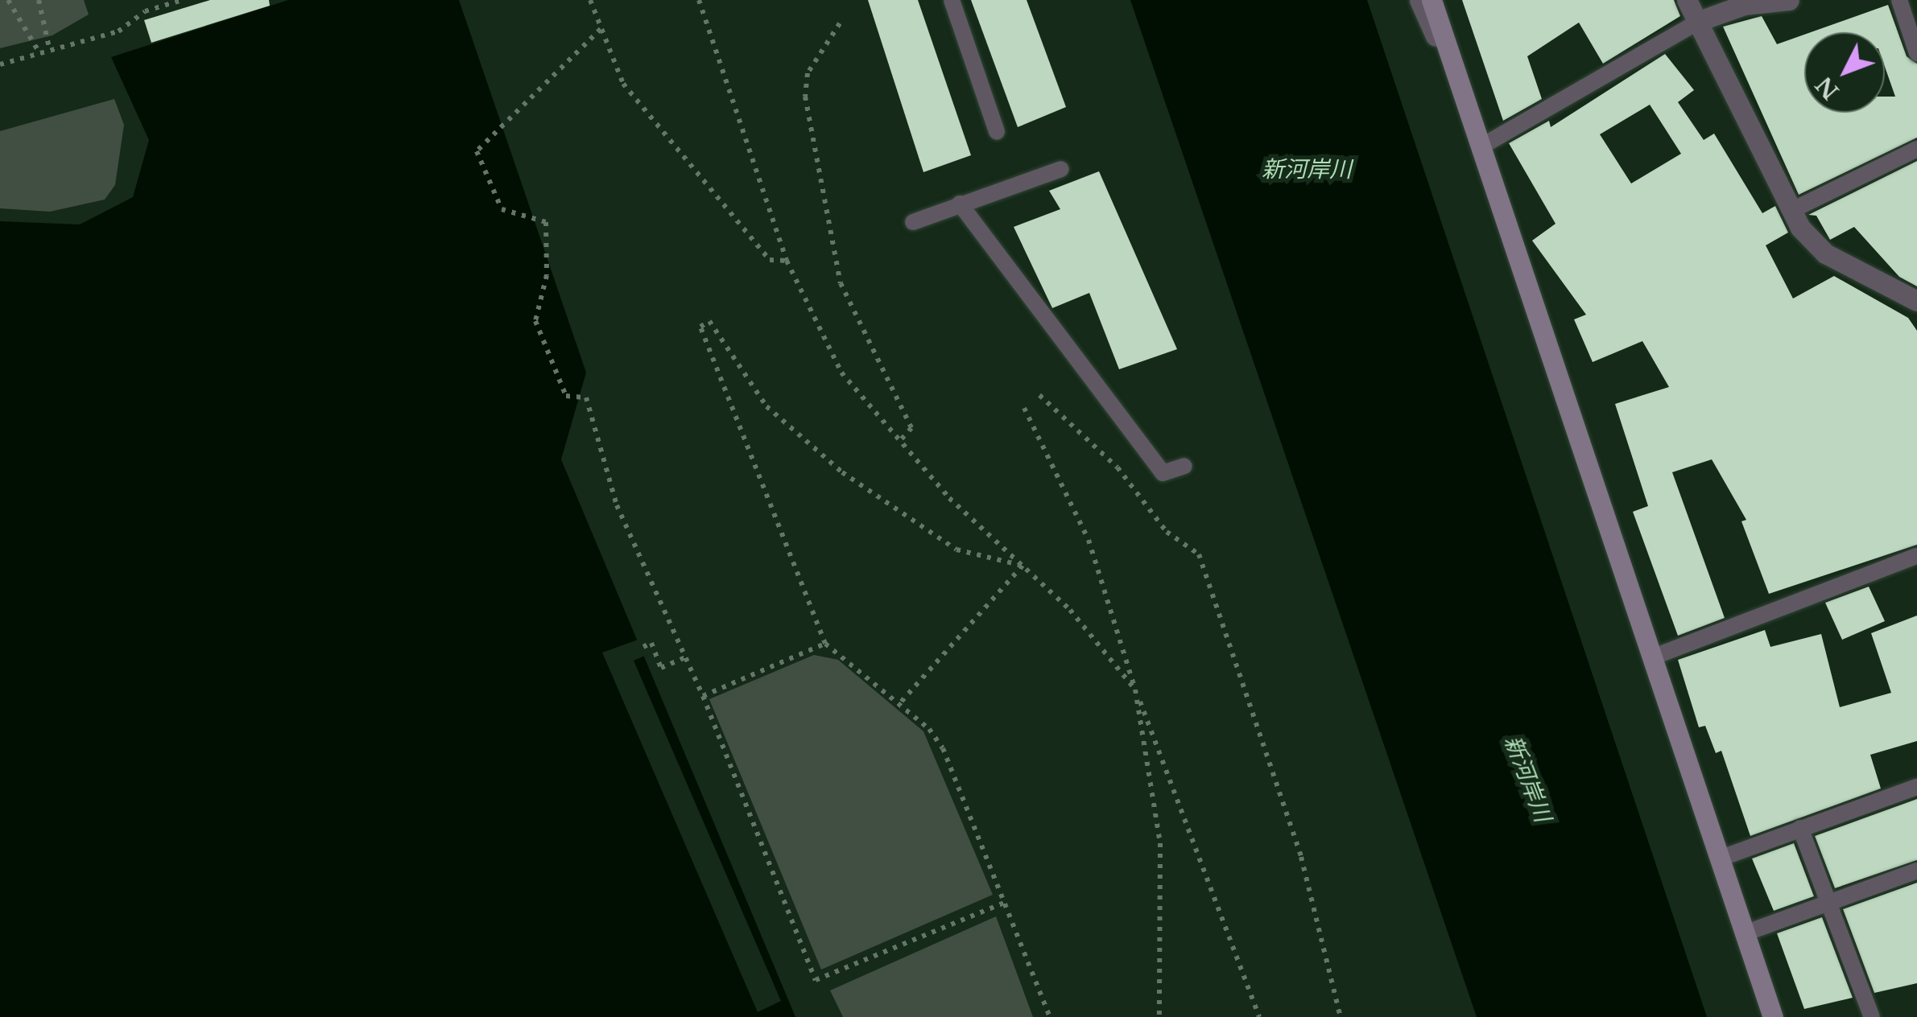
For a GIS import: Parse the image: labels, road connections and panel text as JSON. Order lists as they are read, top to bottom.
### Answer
{
  "water": ["新河岸川"],
  "north": "bottom left"
}
